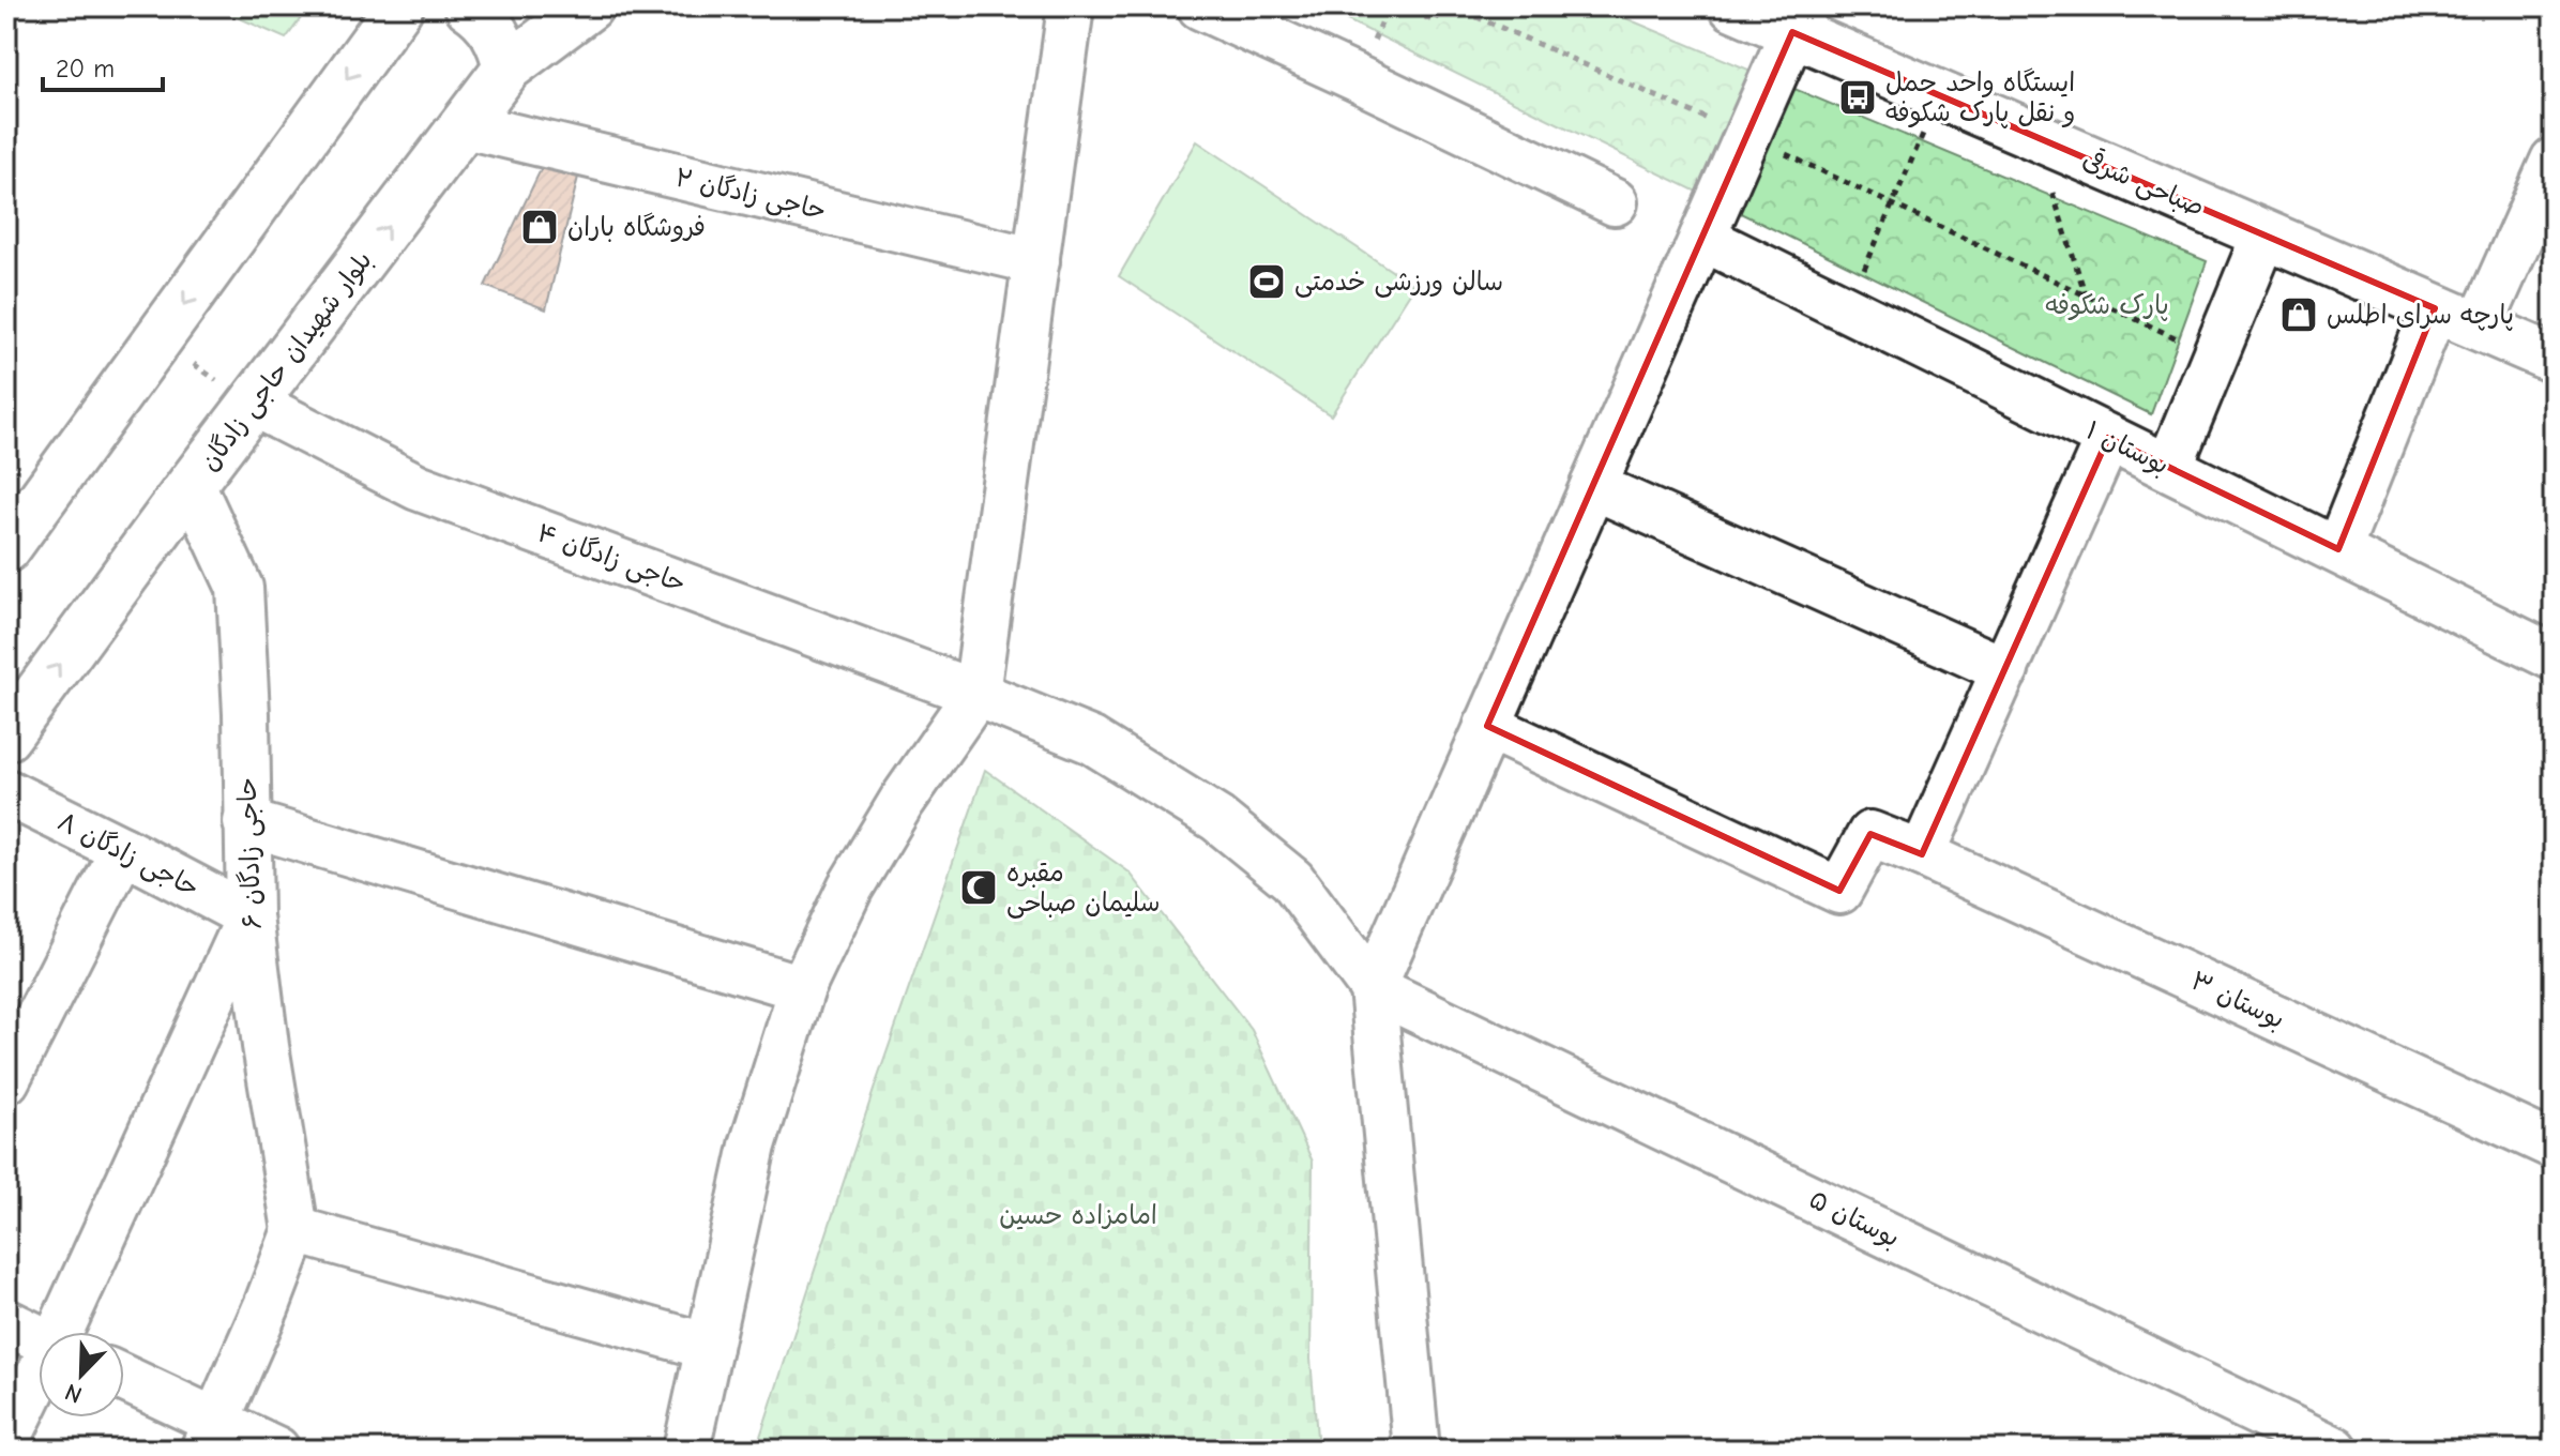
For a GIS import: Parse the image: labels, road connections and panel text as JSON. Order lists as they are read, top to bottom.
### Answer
{
  "streets": {
    "main road": ["صباحی شرقی", "بلوار شهیدان حاجی زادگان"],
    "street": [
      "حاجی زادگان ۲",
      "بوستان ۱",
      "حاجی زادگان ۴",
      "حاجی زادگان ۶",
      "حاجی زادگان ۸",
      "بوستان ۳",
      "بوستان ۵"
    ]
  },
  "crossings": [
    ["حاجی زادگان ۲", "بلوار شهیدان حاجی زادگان"],
    ["بلوار شهیدان حاجی زادگان", "حاجی زادگان ۴"],
    ["بلوار شهیدان حاجی زادگان", "حاجی زادگان ۶"],
    ["حاجی زادگان ۴", "بوستان ۵"],
    ["حاجی زادگان ۶", "حاجی زادگان ۸"]
  ],
  "parks": ["پارک شکوفه", "امامزاده حسین"],
  "places": {
    "bus stop": ["ایستگاه واحد حمل و نقل پارک شکوفه"],
    "shop": ["فروشگاه باران", "پارچه سرای اطلس"],
    "sports": ["سالن ورزشی خدمتی"],
    "mosque": ["مقبره سلیمان صباحی"]
  },
  "scale_bar": "20 m",
  "north": "bottom left"
}
